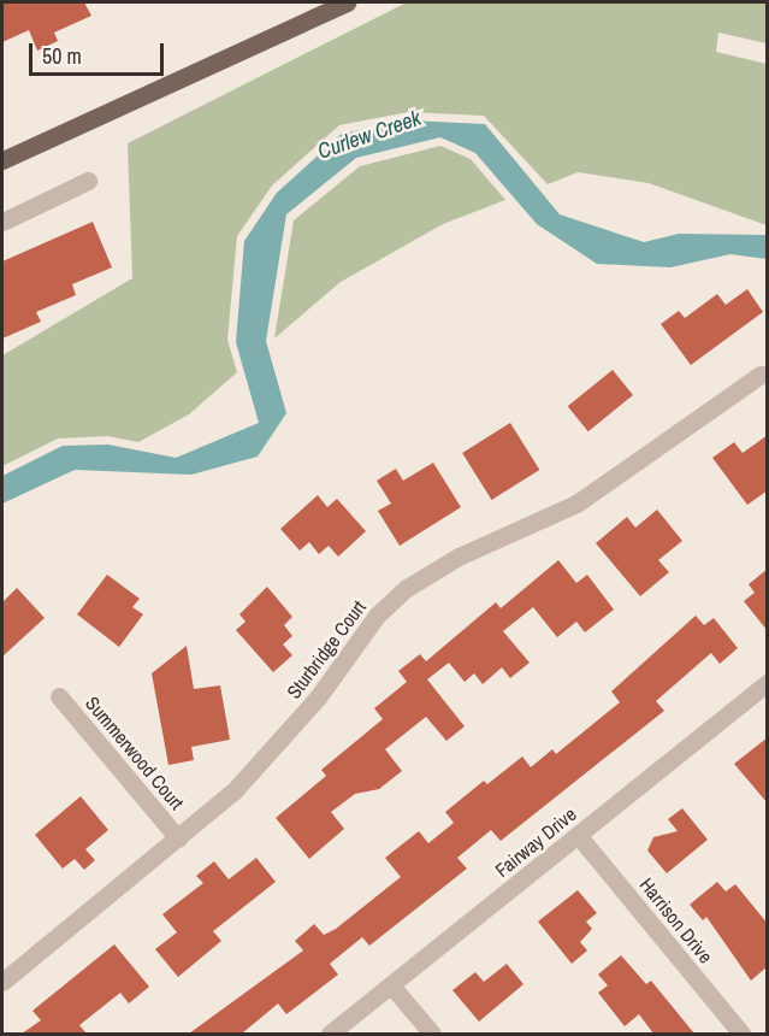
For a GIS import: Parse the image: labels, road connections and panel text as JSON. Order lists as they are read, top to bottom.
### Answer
{
  "streets": {
    "street": [
      "Sturbridge Court",
      "Summerwood Court",
      "Fairway Drive",
      "Harrison Drive"
    ]
  },
  "crossings": [
    ["Sturbridge Court", "Summerwood Court"],
    ["Fairway Drive", "Harrison Drive"]
  ],
  "water": ["Curlew Creek"],
  "scale_bar": "50 m"
}
